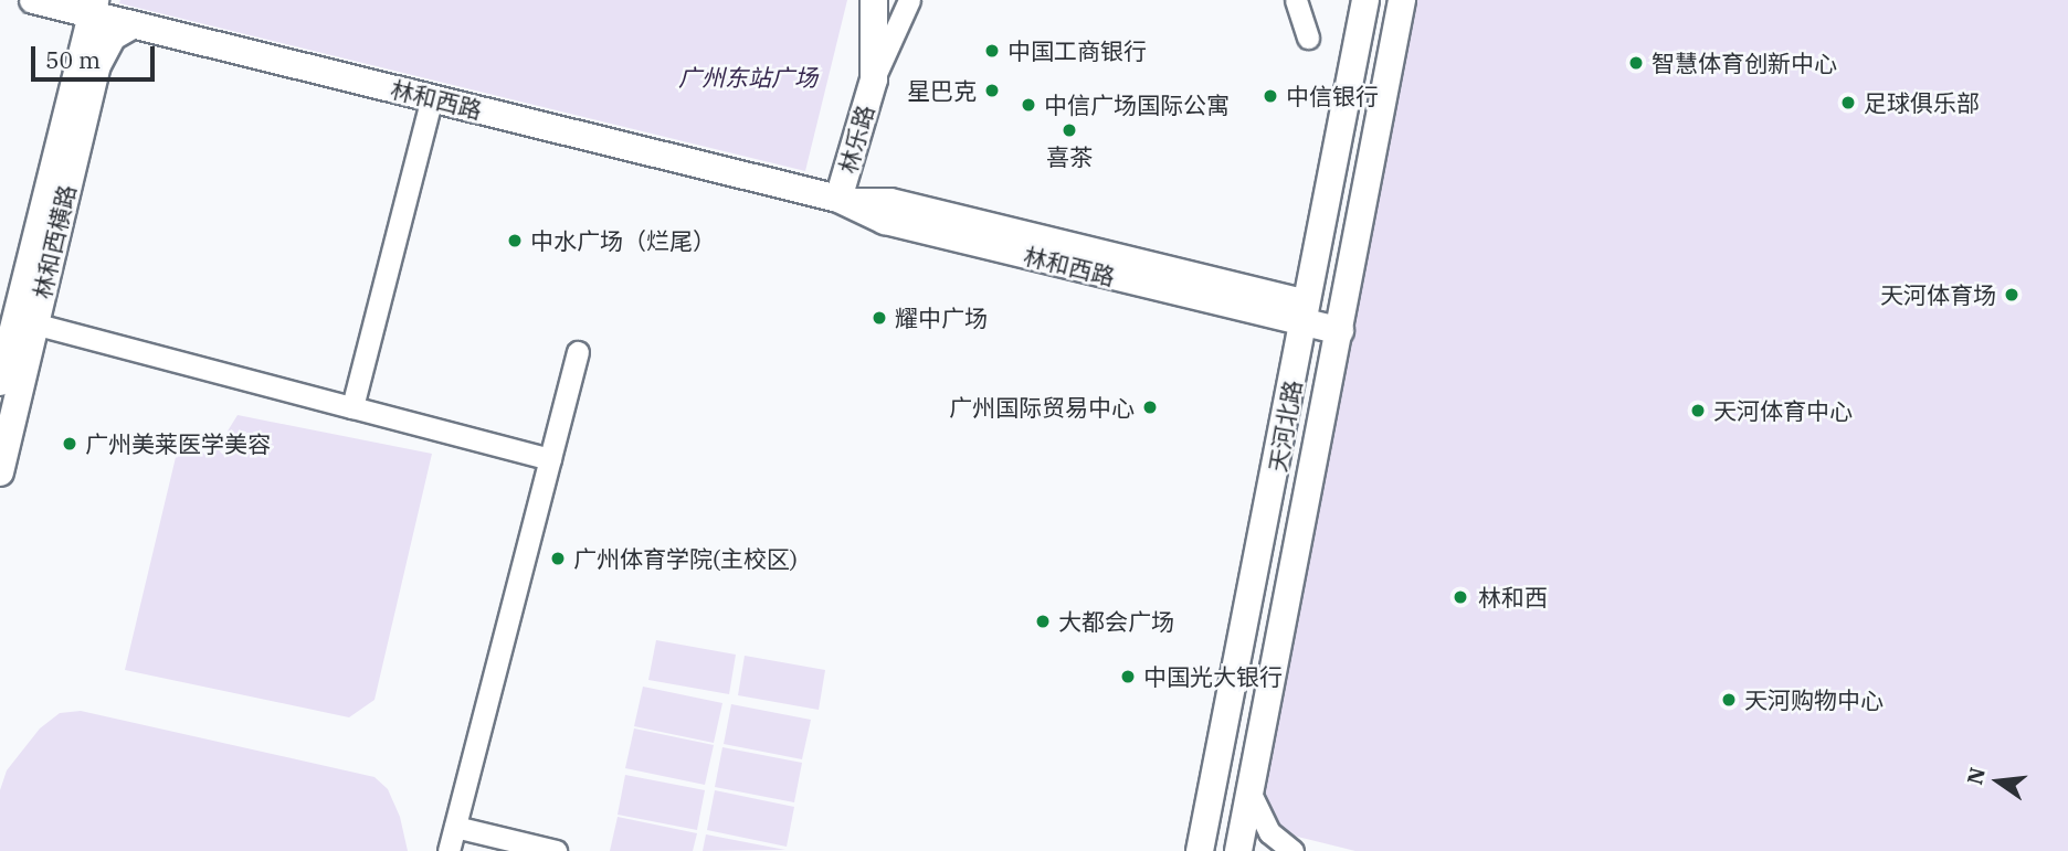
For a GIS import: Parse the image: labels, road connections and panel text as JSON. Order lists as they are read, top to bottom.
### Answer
{
  "streets": {
    "main road": [
      "林和西路",
      "林乐路",
      "林和西横路",
      "天河北路"
    ]
  },
  "crossings": [
    ["林和西路", "林乐路"],
    ["林和西路", "林和西横路"],
    ["林和西路", "天河北路"]
  ],
  "parks": ["广州东站广场"],
  "places": [
    "中国工商银行",
    "智慧体育创新中心",
    "星巴克",
    "中信银行",
    "足球俱乐部",
    "中信广场国际公寓",
    "喜茶",
    "中水广场（烂尾）",
    "天河体育场",
    "耀中广场",
    "广州国际贸易中心",
    "天河体育中心",
    "广州美莱医学美容",
    "广州体育学院(主校区)",
    "林和西",
    "大都会广场",
    "中国光大银行",
    "天河购物中心"
  ],
  "scale_bar": "50 m",
  "north": "left"
}
